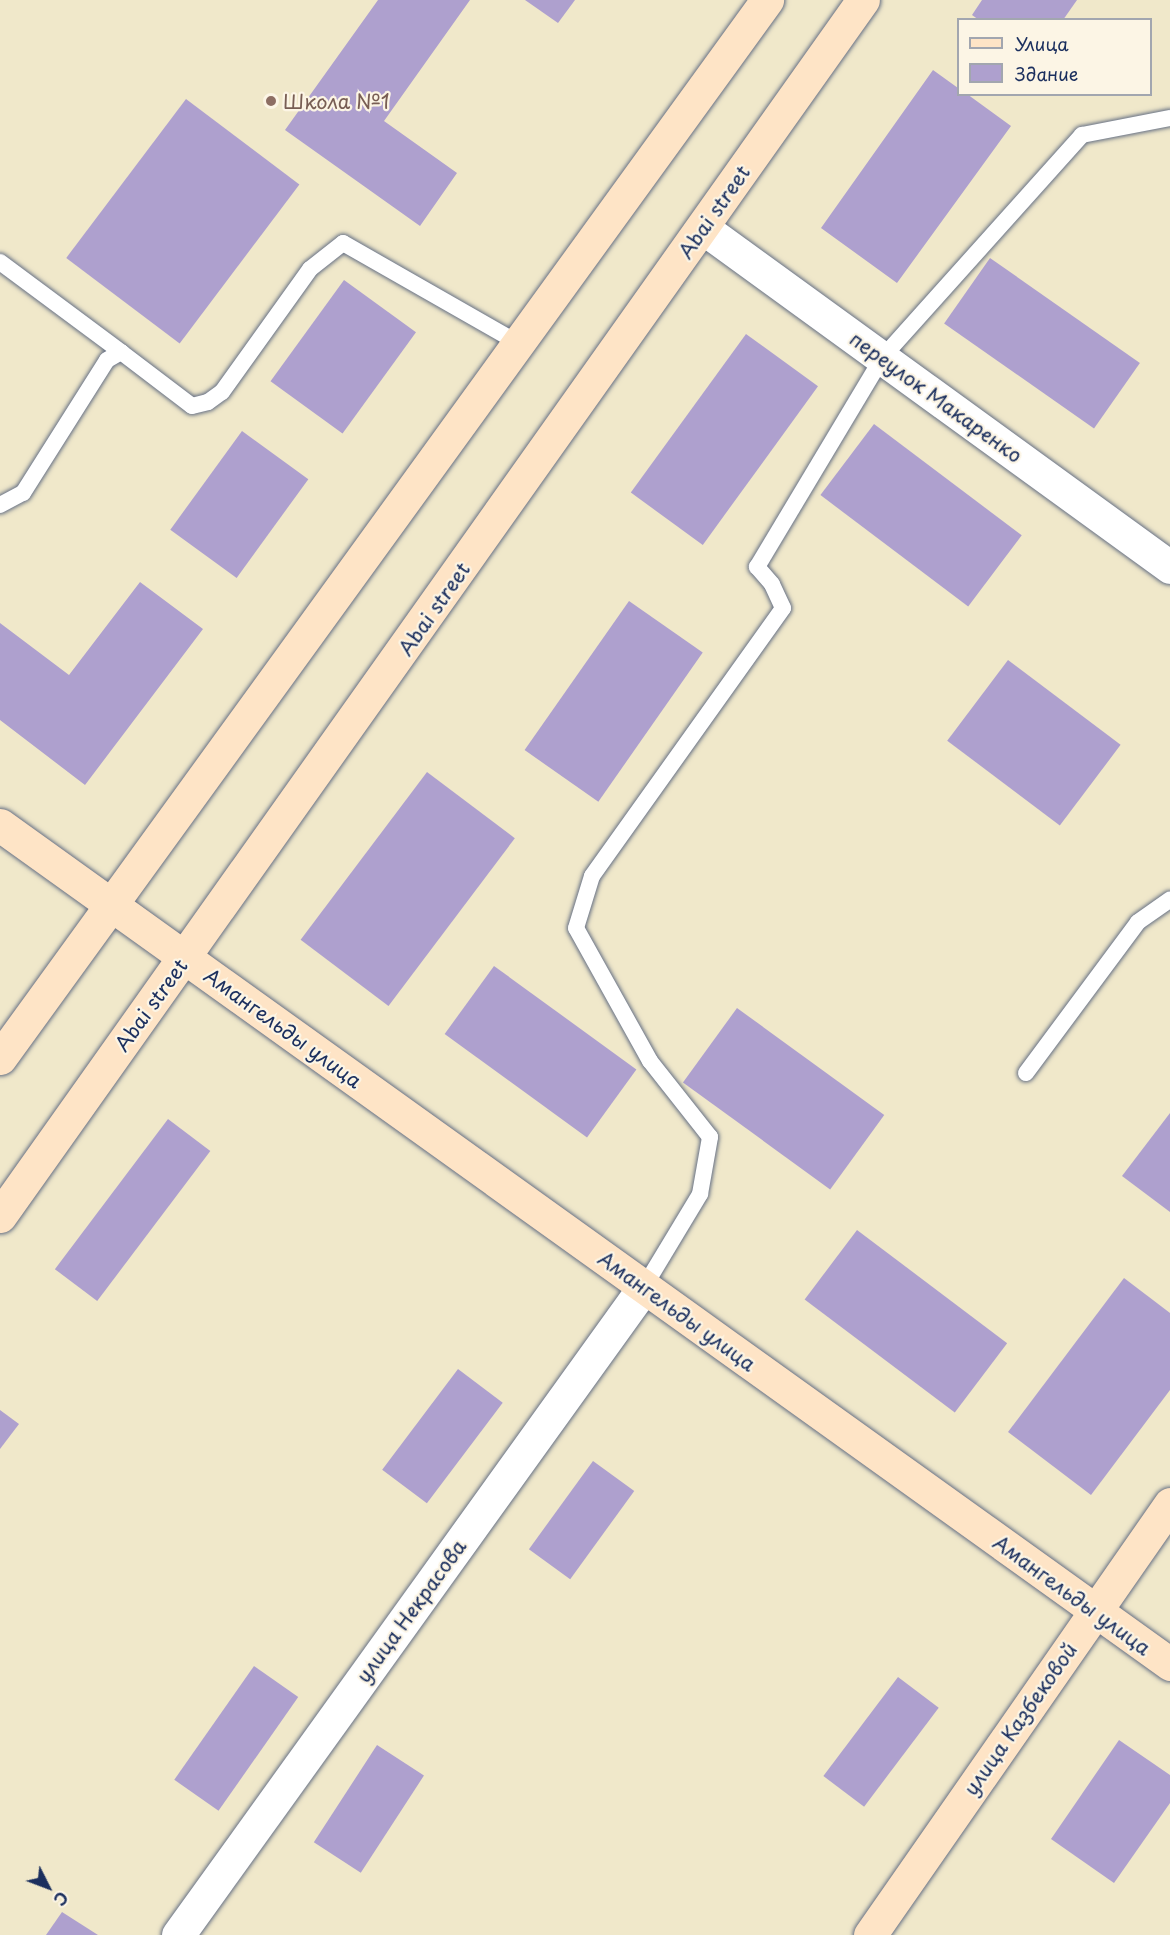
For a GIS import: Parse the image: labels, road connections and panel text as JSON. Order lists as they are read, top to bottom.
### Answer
{
  "streets": {
    "main road": ["Abai street", "Амангельды улица", "улица Казбековой"],
    "street": ["переулок Макаренко", "улица Некрасова"]
  },
  "crossings": [
    ["Abai street", "переулок Макаренко"],
    ["Abai street", "Амангельды улица"],
    ["Амангельды улица", "улица Некрасова"],
    ["Амангельды улица", "улица Казбековой"]
  ],
  "places": ["Школа №1"],
  "legend": ["Улица", "Здание"],
  "north": "bottom right"
}
